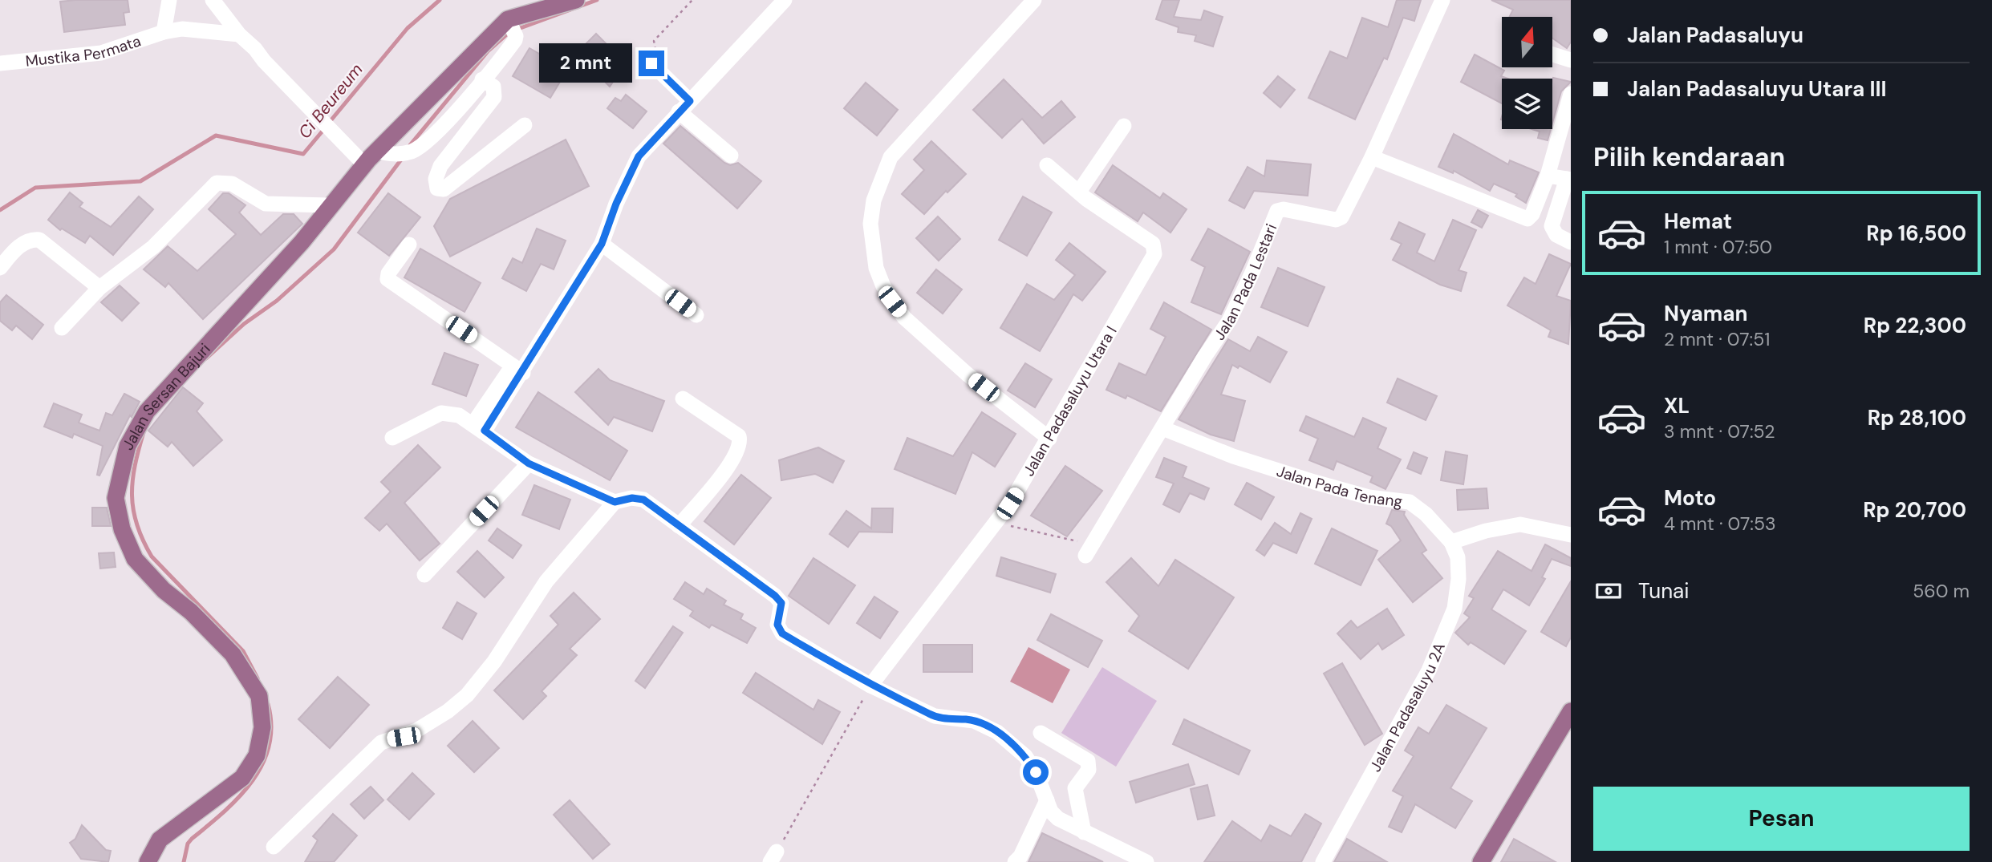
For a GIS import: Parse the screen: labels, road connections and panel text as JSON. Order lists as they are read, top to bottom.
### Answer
{
  "streets": {
    "main road": ["Jalan Sersan Bajuri"],
    "street": [
      "Mustika Permata",
      "Jalan Pada Lestari",
      "Jalan Padasaluyu Utara I",
      "Jalan Pada Tenang",
      "Jalan Padasaluyu 2A"
    ]
  },
  "crossings": [
    ["Jalan Pada Lestari", "Jalan Pada Tenang"],
    ["Jalan Pada Tenang", "Jalan Padasaluyu 2A"]
  ],
  "water": ["Ci Beureum"],
  "north": "top",
  "page": {
    "banner": ["Jalan Padasaluyu", "Jalan Padasaluyu Utara III"],
    "bubble": "2 mnt",
    "heading": "Pilih kendaraan",
    "list": [
      {
        "name": "Hemat",
        "note": "1 mnt · 07:50",
        "value": "Rp 16,500"
      },
      {
        "name": "Nyaman",
        "note": "2 mnt · 07:51",
        "value": "Rp 22,300"
      },
      {
        "name": "XL",
        "note": "3 mnt · 07:52",
        "value": "Rp 28,100"
      },
      {
        "name": "Moto",
        "note": "4 mnt · 07:53",
        "value": "Rp 20,700"
      }
    ],
    "pay": ["Tunai", "560 m"],
    "buttons": "Pesan"
  }
}
